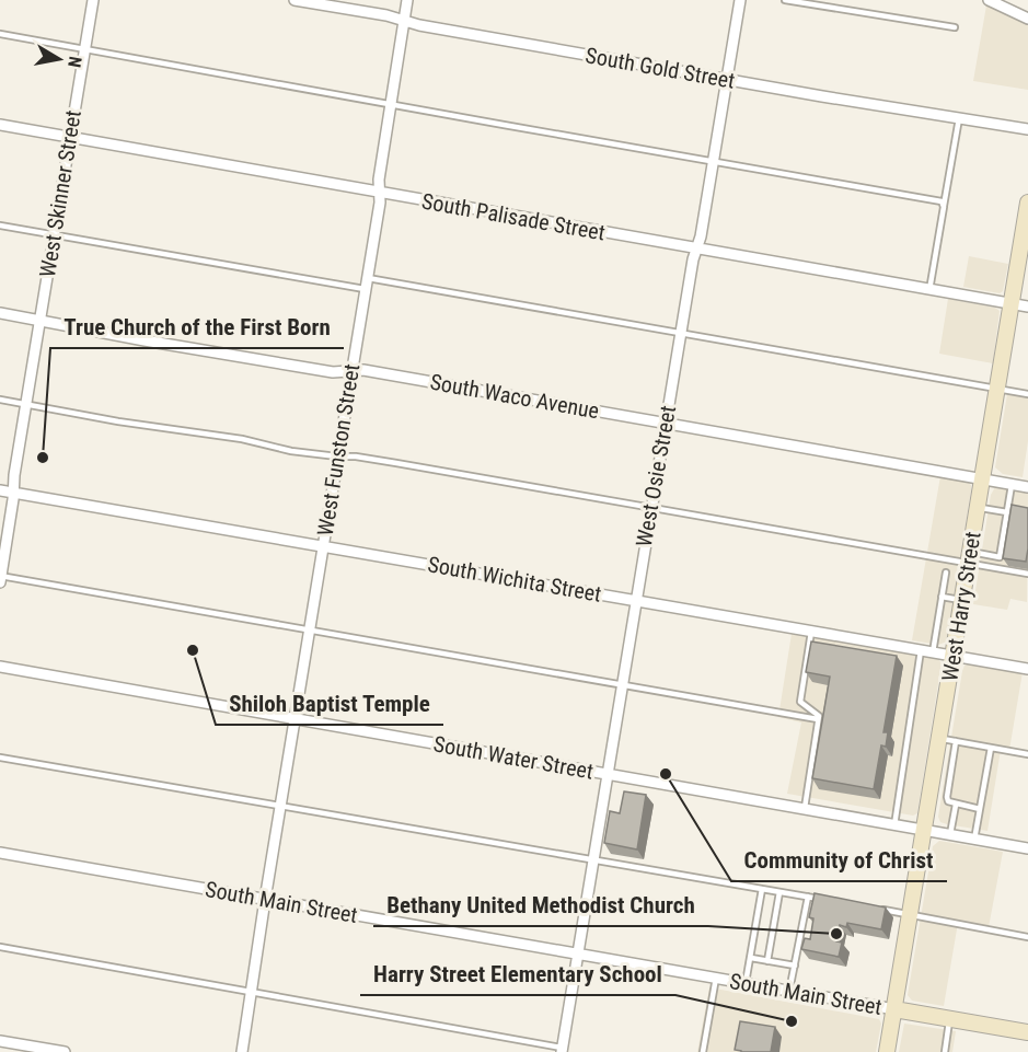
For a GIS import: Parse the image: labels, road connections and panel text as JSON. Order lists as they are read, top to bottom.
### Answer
{
  "streets": {
    "street": [
      "South Gold Street",
      "West Skinner Street",
      "South Palisade Street",
      "South Waco Avenue",
      "West Funston Street",
      "West Osie Street",
      "South Wichita Street",
      "West Harry Street",
      "South Water Street",
      "South Main Street"
    ]
  },
  "crossings": [
    ["South Gold Street", "West Funston Street"],
    ["South Gold Street", "West Osie Street"],
    ["West Skinner Street", "South Palisade Street"],
    ["West Skinner Street", "South Waco Avenue"],
    ["West Skinner Street", "South Wichita Street"],
    ["South Palisade Street", "West Funston Street"],
    ["South Palisade Street", "West Osie Street"],
    ["South Palisade Street", "West Harry Street"],
    ["South Waco Avenue", "West Funston Street"],
    ["South Waco Avenue", "West Osie Street"],
    ["South Waco Avenue", "West Harry Street"],
    ["West Funston Street", "South Wichita Street"],
    ["West Funston Street", "South Water Street"],
    ["West Funston Street", "South Main Street"],
    ["West Osie Street", "South Wichita Street"],
    ["West Osie Street", "South Water Street"],
    ["West Osie Street", "South Main Street"],
    ["South Wichita Street", "West Harry Street"],
    ["West Harry Street", "South Water Street"],
    ["West Harry Street", "South Main Street"]
  ],
  "places": [
    "True Church of the First Born",
    "Shiloh Baptist Temple",
    "Community of Christ",
    "Bethany United Methodist Church",
    "Harry Street Elementary School"
  ],
  "north": "right"
}
